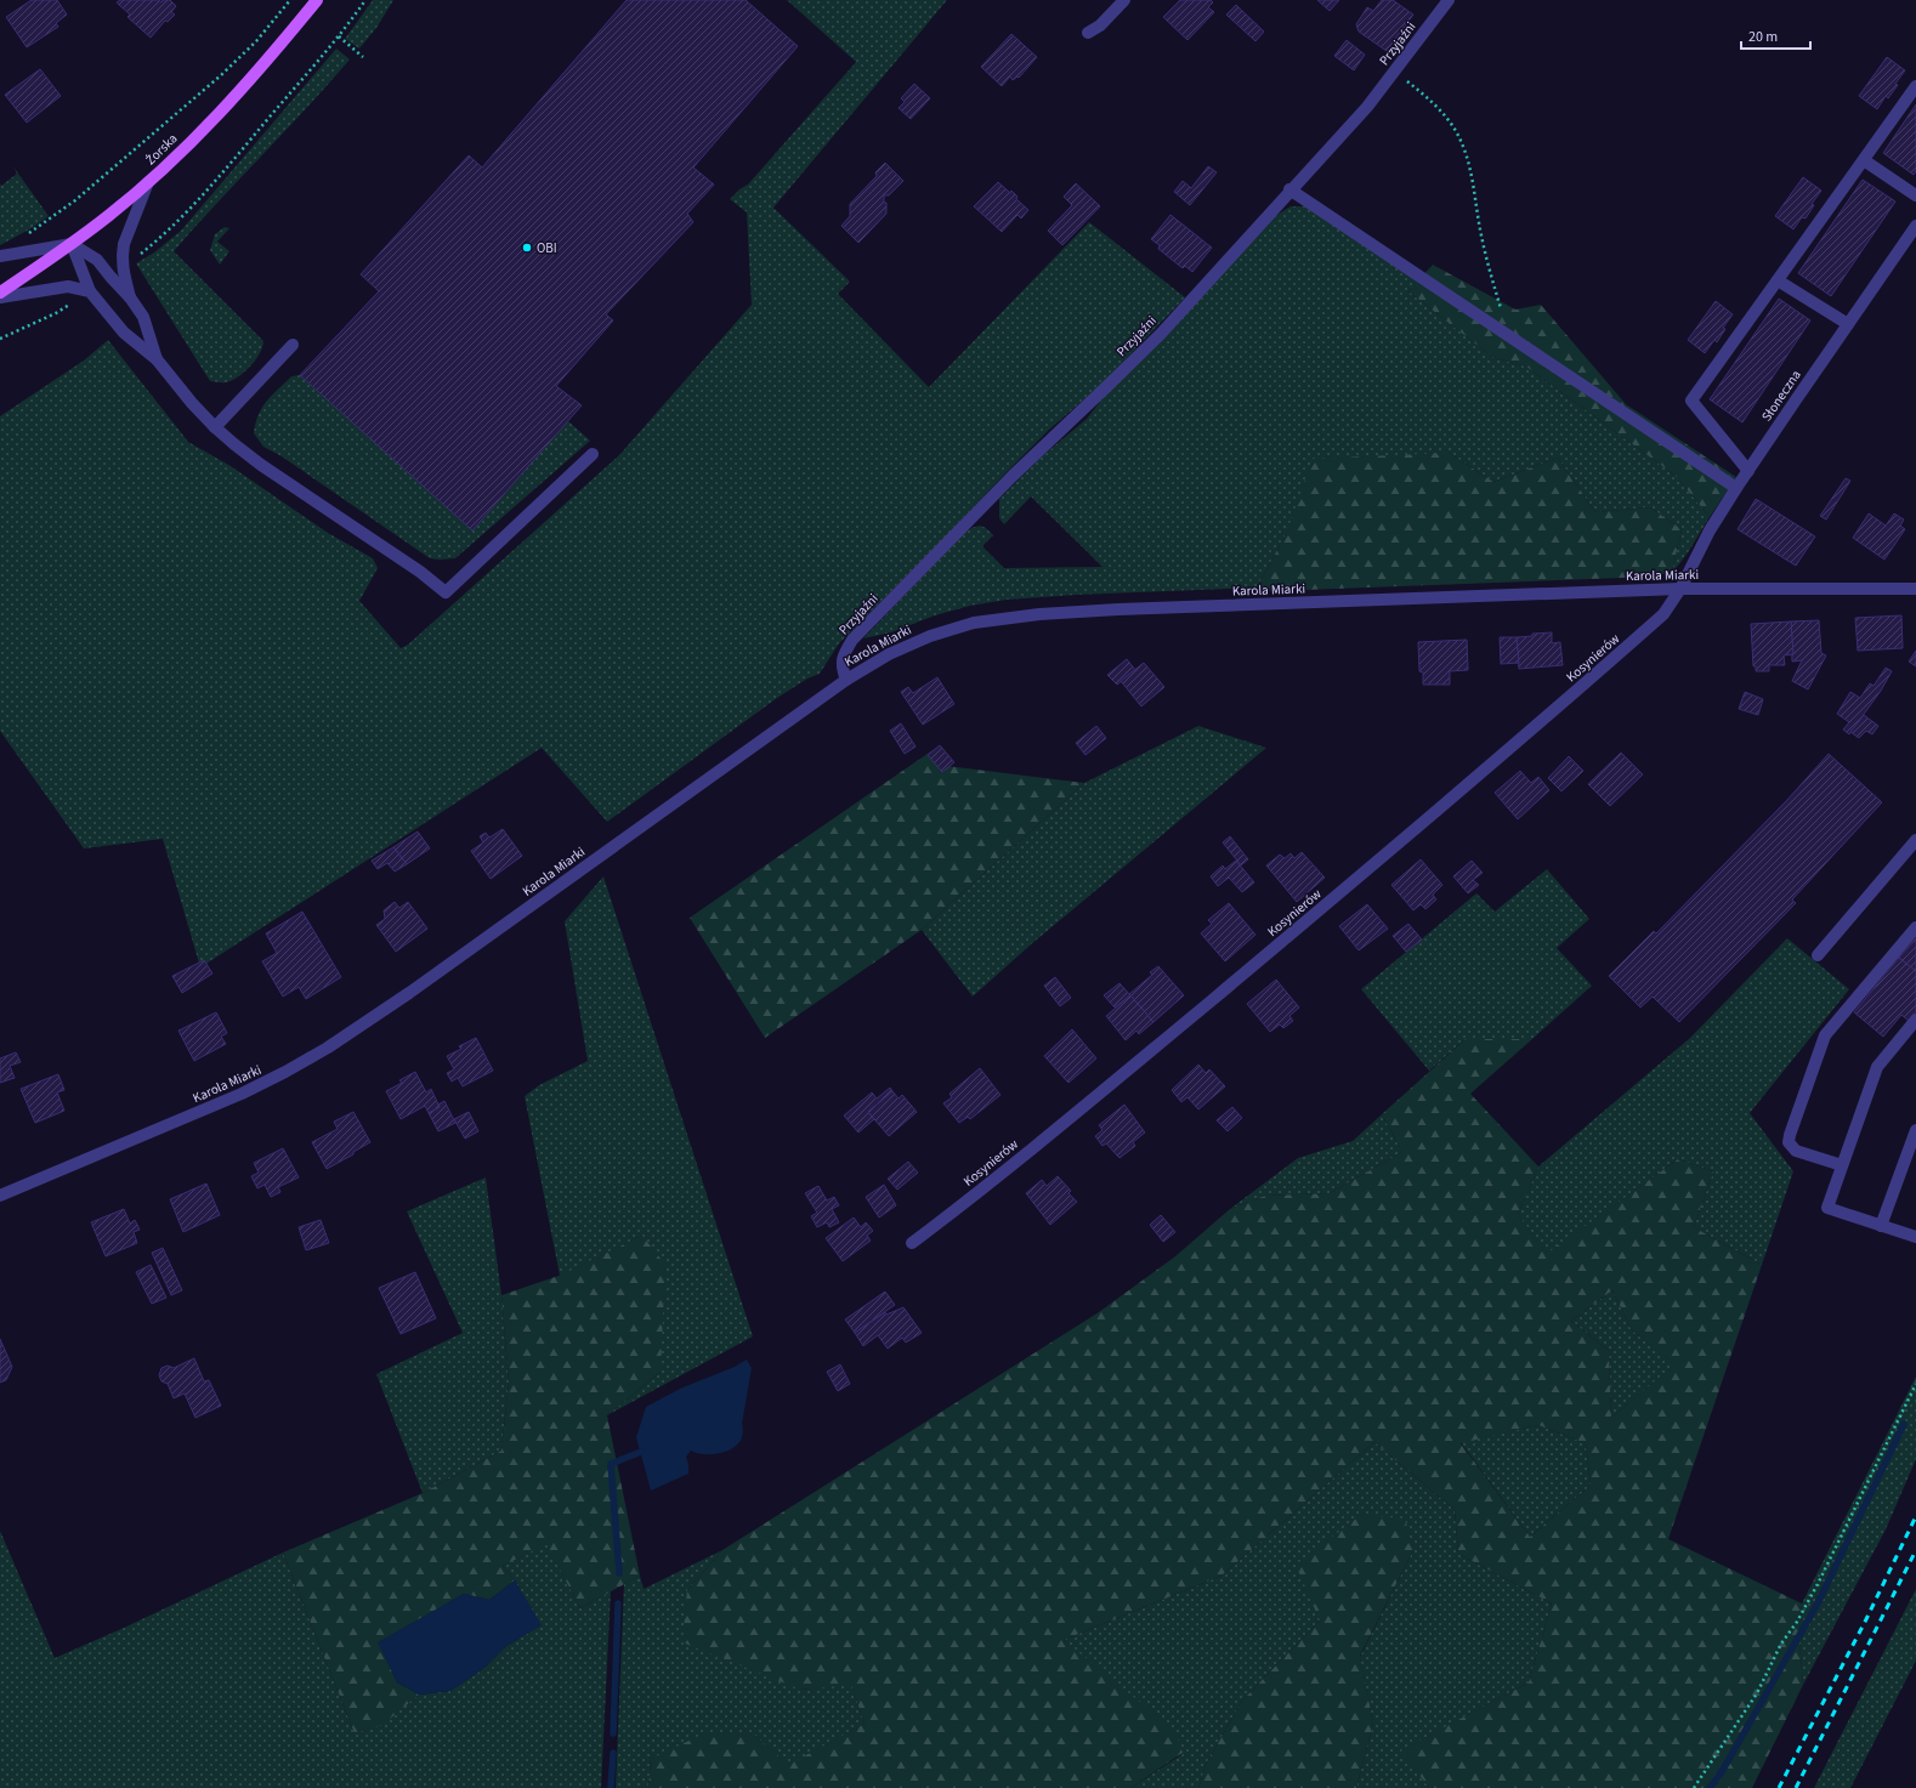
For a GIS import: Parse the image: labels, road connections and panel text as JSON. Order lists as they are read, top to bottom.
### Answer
{
  "streets": {
    "main road": ["Żorska"],
    "street": [
      "Przyjaźni",
      "Słoneczna",
      "Karola Miarki",
      "Kosynierów"
    ]
  },
  "crossings": [
    ["Przyjaźni", "Karola Miarki"],
    ["Słoneczna", "Karola Miarki"],
    ["Słoneczna", "Kosynierów"],
    ["Karola Miarki", "Kosynierów"]
  ],
  "places": ["OBI"],
  "scale_bar": "20 m"
}
